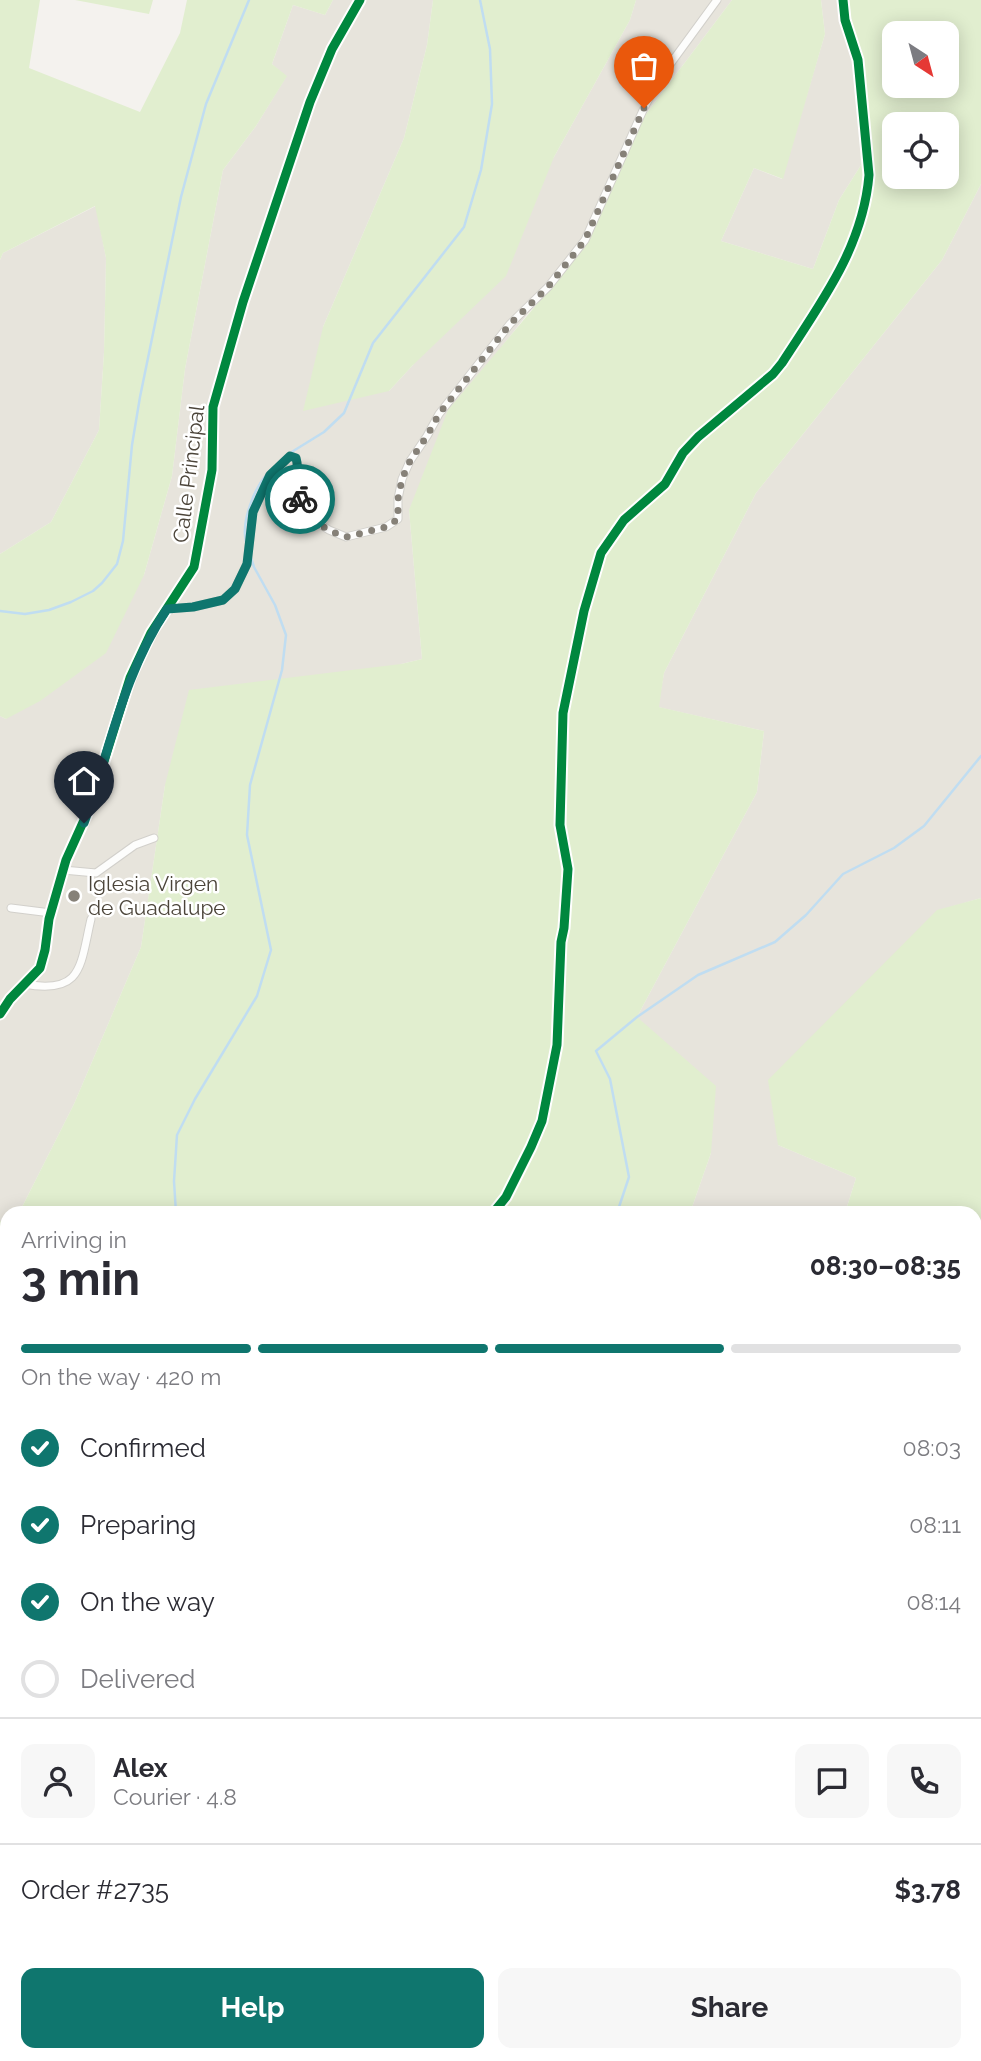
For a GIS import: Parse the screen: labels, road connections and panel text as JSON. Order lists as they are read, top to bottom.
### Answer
{
  "streets": {
    "street": ["Calle Principal"]
  },
  "places": ["Iglesia Virgen de Guadalupe"],
  "north": "bottom right",
  "page": {
    "heading": ["3 min", "Arriving in", "08:30–08:35"],
    "panel": [
      "Alex",
      "Courier · 4.8",
      "Order #2735",
      "$3.78"
    ],
    "bar": "On the way · 420 m",
    "list": [
      ["Confirmed", "08:03"],
      ["Preparing", "08:11"],
      ["On the way", "08:14"],
      "Delivered"
    ],
    "buttons": ["Help", "Share"]
  }
}
